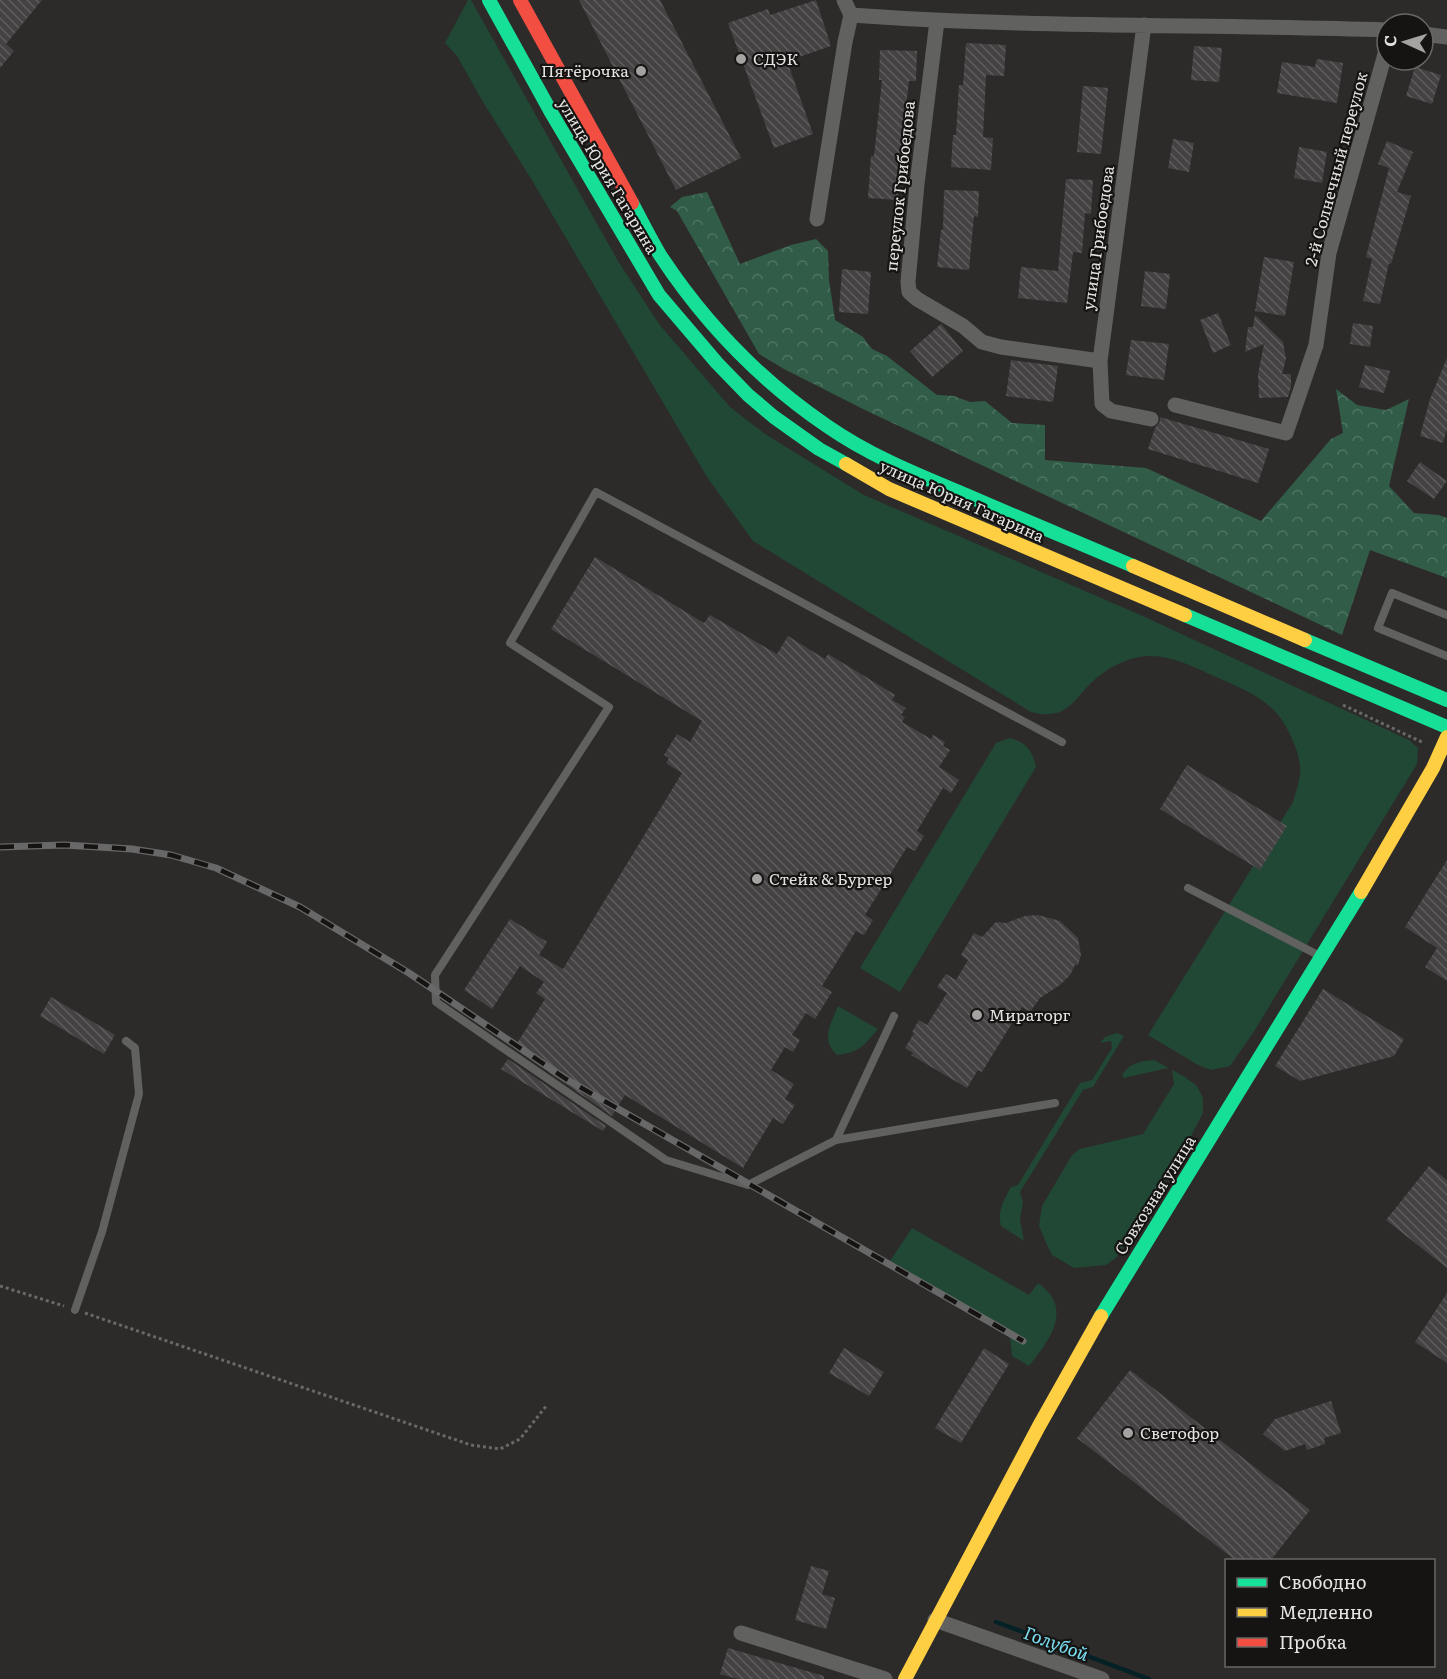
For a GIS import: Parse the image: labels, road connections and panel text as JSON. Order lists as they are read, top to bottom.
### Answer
{
  "streets": {
    "main road": ["улица Юрия Гагарина", "Совхозная улица"],
    "street": ["2-й Солнечный переулок", "переулок Грибоедова", "улица Грибоедова"]
  },
  "crossings": [
    ["переулок Грибоедова", "улица Грибоедова"]
  ],
  "water": ["Голубой"],
  "places": [
    "СДЭК",
    "Пятёрочка",
    "Стейк & Бургер",
    "Мираторг",
    "Светофор"
  ],
  "legend": ["Свободно", "Медленно", "Пробка"],
  "north": "left"
}
